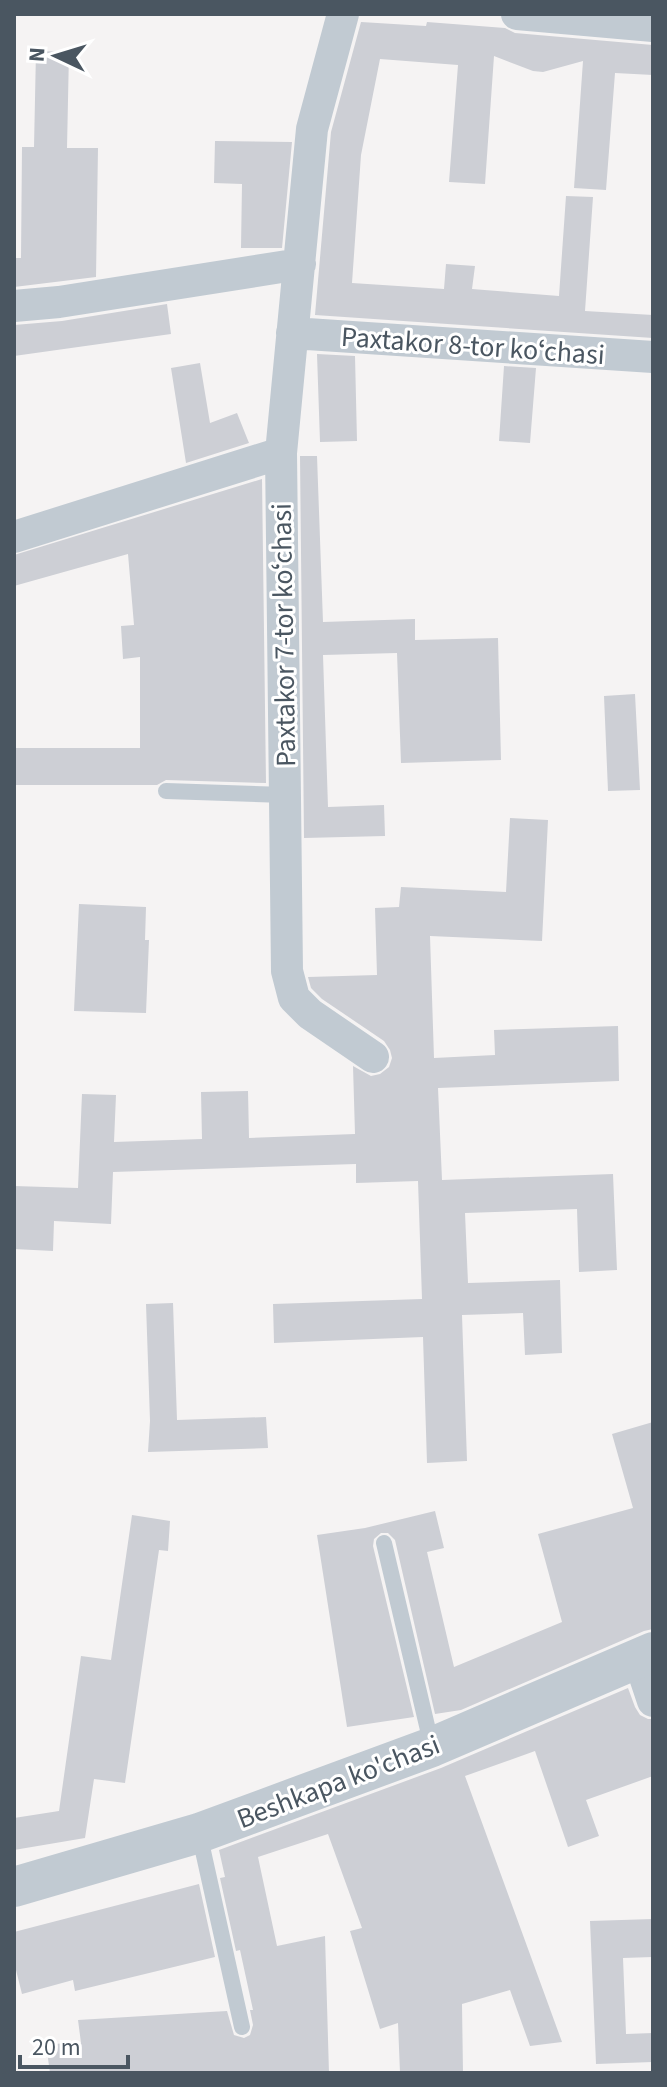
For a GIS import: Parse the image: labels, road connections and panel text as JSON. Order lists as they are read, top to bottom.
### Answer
{
  "streets": {
    "street": ["Paxtakor 8-tor koʻchasi", "Paxtakor 7-tor koʻchasi", "Beshkapa ko'chasi"]
  },
  "scale_bar": "20 m",
  "north": "left"
}
